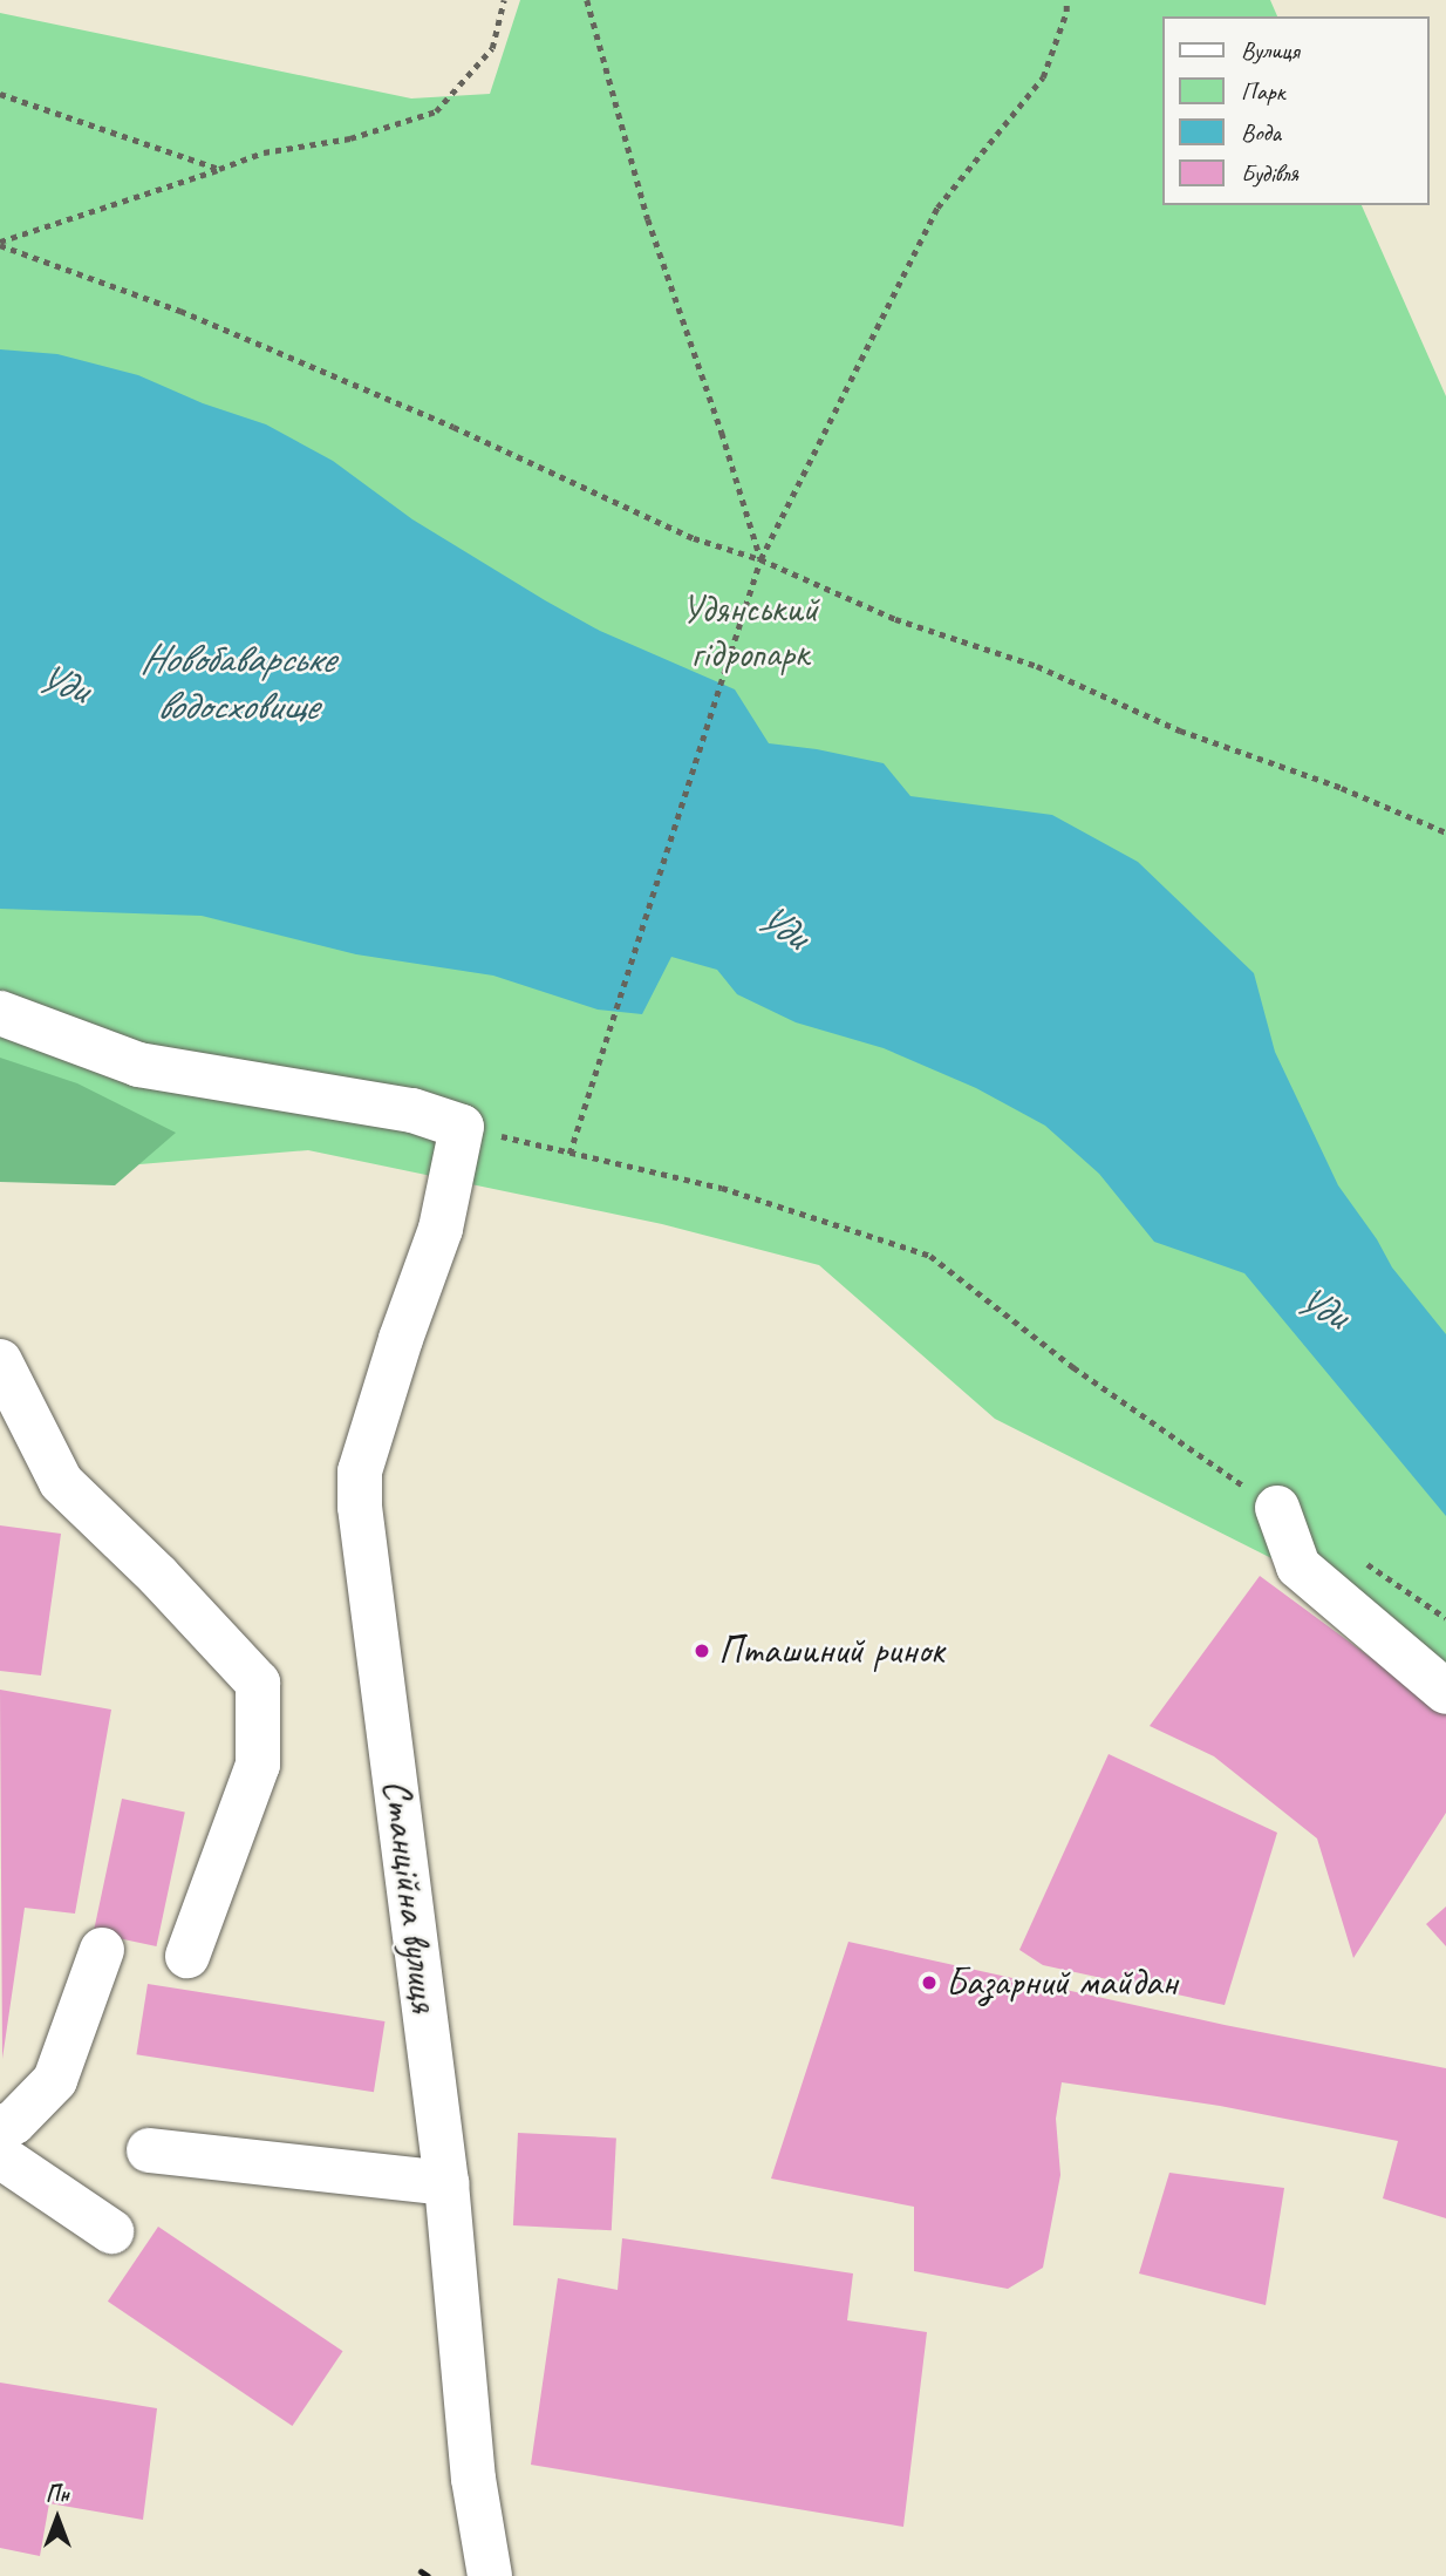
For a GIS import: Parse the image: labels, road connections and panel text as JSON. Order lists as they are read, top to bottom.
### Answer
{
  "streets": {
    "street": ["Станційна вулиця"]
  },
  "water": ["Новобаварське водосховище", "Уди"],
  "parks": ["Удянський гідропарк"],
  "places": ["Пташиний ринок", "Базарний майдан"],
  "legend": [
    "Вулиця",
    "Парк",
    "Вода",
    "Будівля"
  ],
  "north": "top"
}
